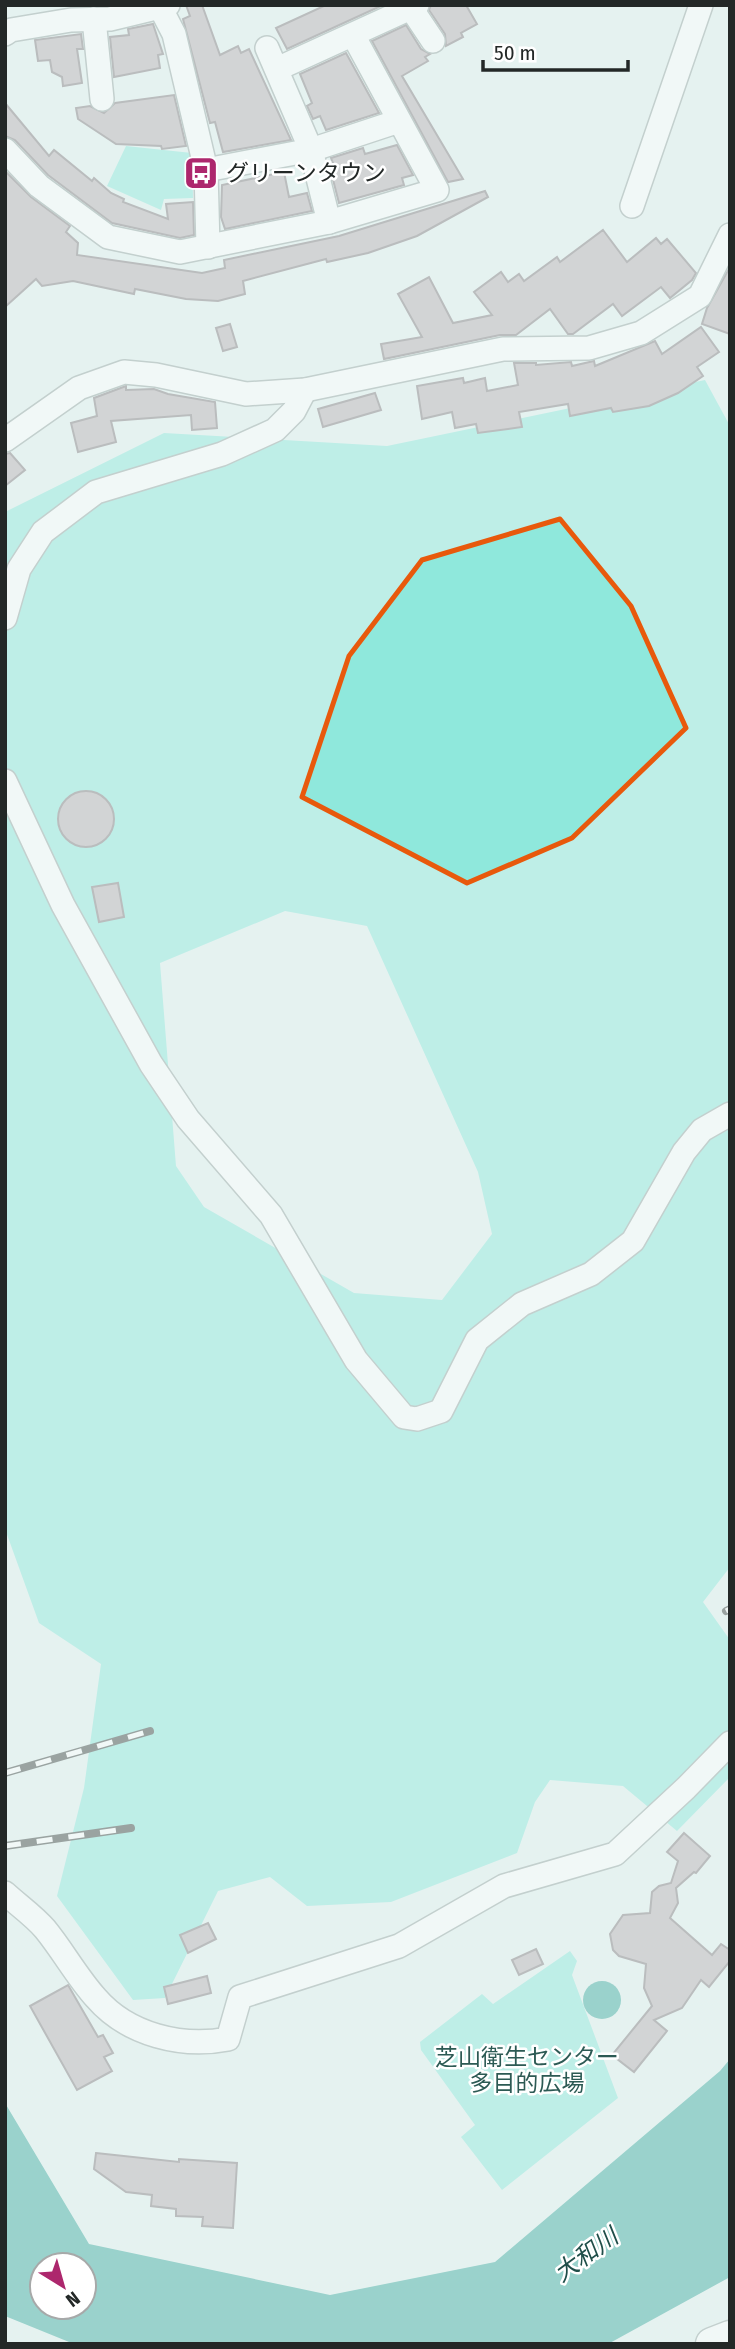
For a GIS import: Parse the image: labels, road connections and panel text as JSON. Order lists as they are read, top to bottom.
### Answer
{
  "water": ["大和川"],
  "parks": ["芝山衛生センター 多目的広場"],
  "places": {
    "bus stop": ["グリーンタウン"]
  },
  "scale_bar": "50 m",
  "north": "bottom right"
}
